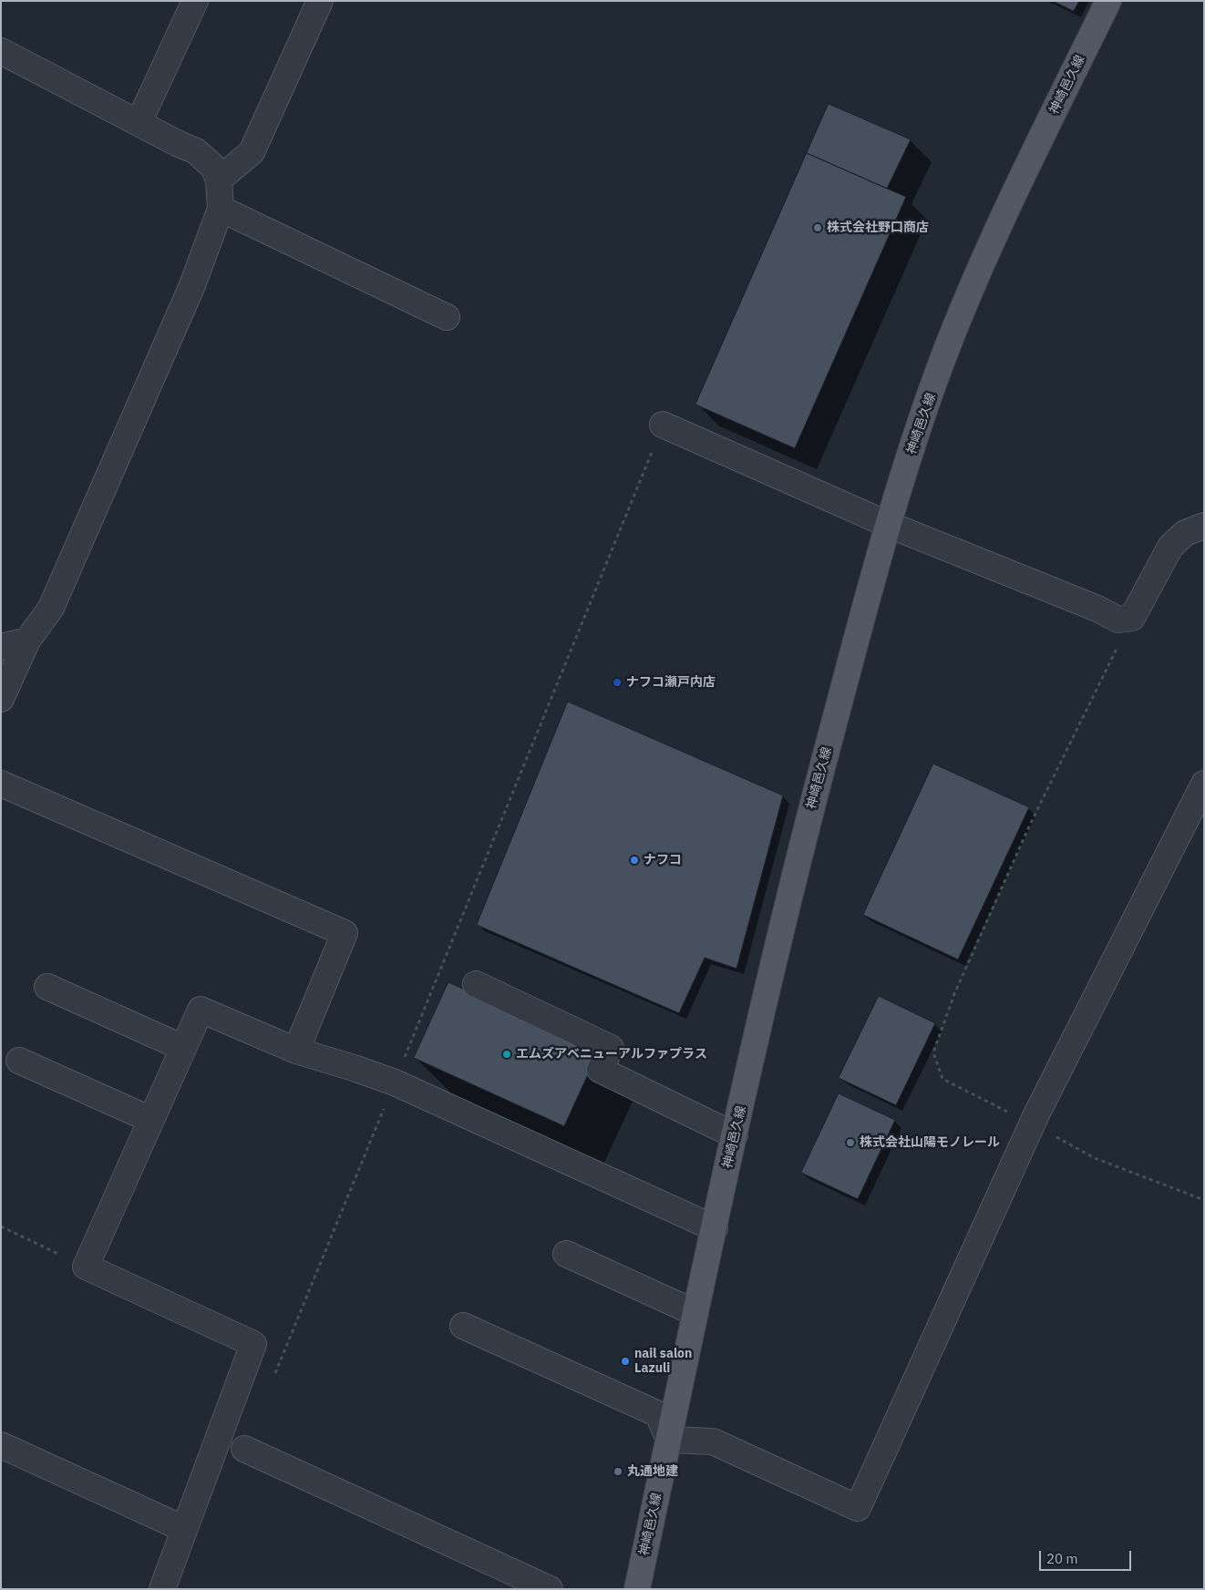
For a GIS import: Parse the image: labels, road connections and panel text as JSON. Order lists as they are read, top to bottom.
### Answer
{
  "streets": {
    "main road": ["神崎邑久線"]
  },
  "places": [
    "株式会社野口商店",
    "ナフコ瀬戸内店",
    "ナフコ",
    "エムズアベニューアルファプラス",
    "株式会社山陽モノレール",
    "nail salon Lazuli",
    "丸通地建"
  ],
  "scale_bar": "20 m"
}
